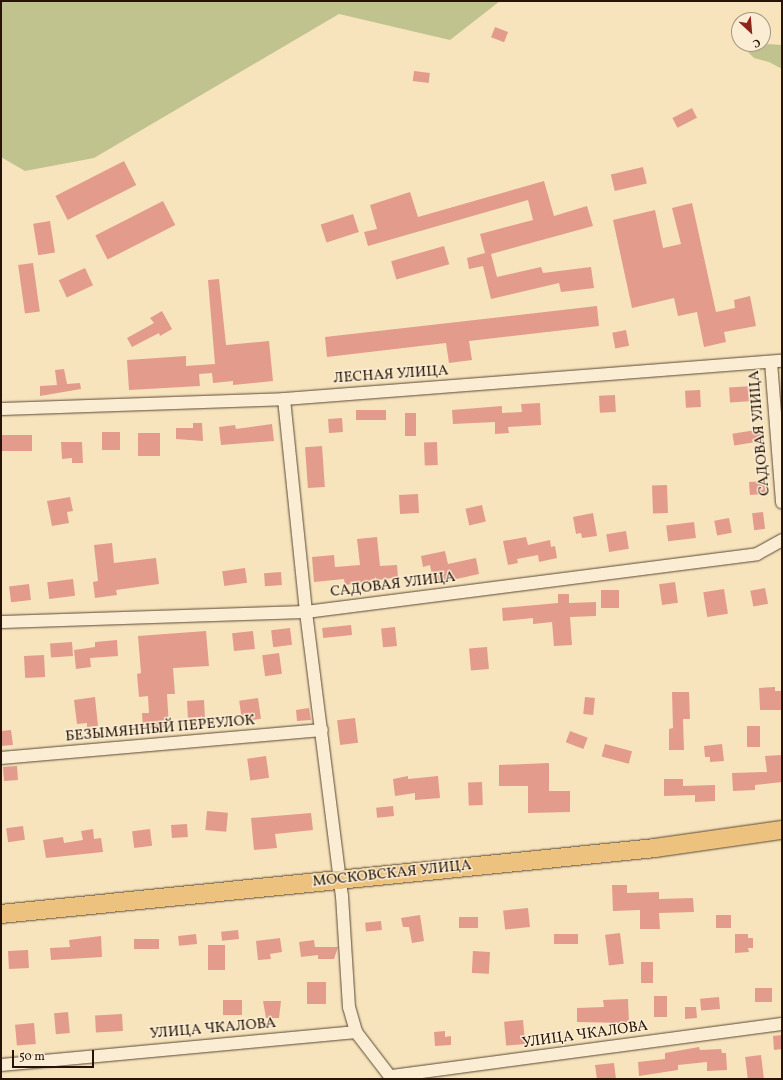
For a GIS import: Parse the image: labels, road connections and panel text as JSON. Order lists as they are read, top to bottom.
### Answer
{
  "streets": {
    "main road": ["МОСКОВСКАЯ УЛИЦА"],
    "street": [
      "ЛЕСНАЯ УЛИЦА",
      "САДОВАЯ УЛИЦА",
      "БЕЗЫМЯННЫЙ ПЕРЕУЛОК",
      "УЛИЦА ЧКАЛОВА"
    ]
  },
  "crossings": [
    ["ЛЕСНАЯ УЛИЦА", "САДОВАЯ УЛИЦА"]
  ],
  "scale_bar": "50 m",
  "north": "bottom right"
}
